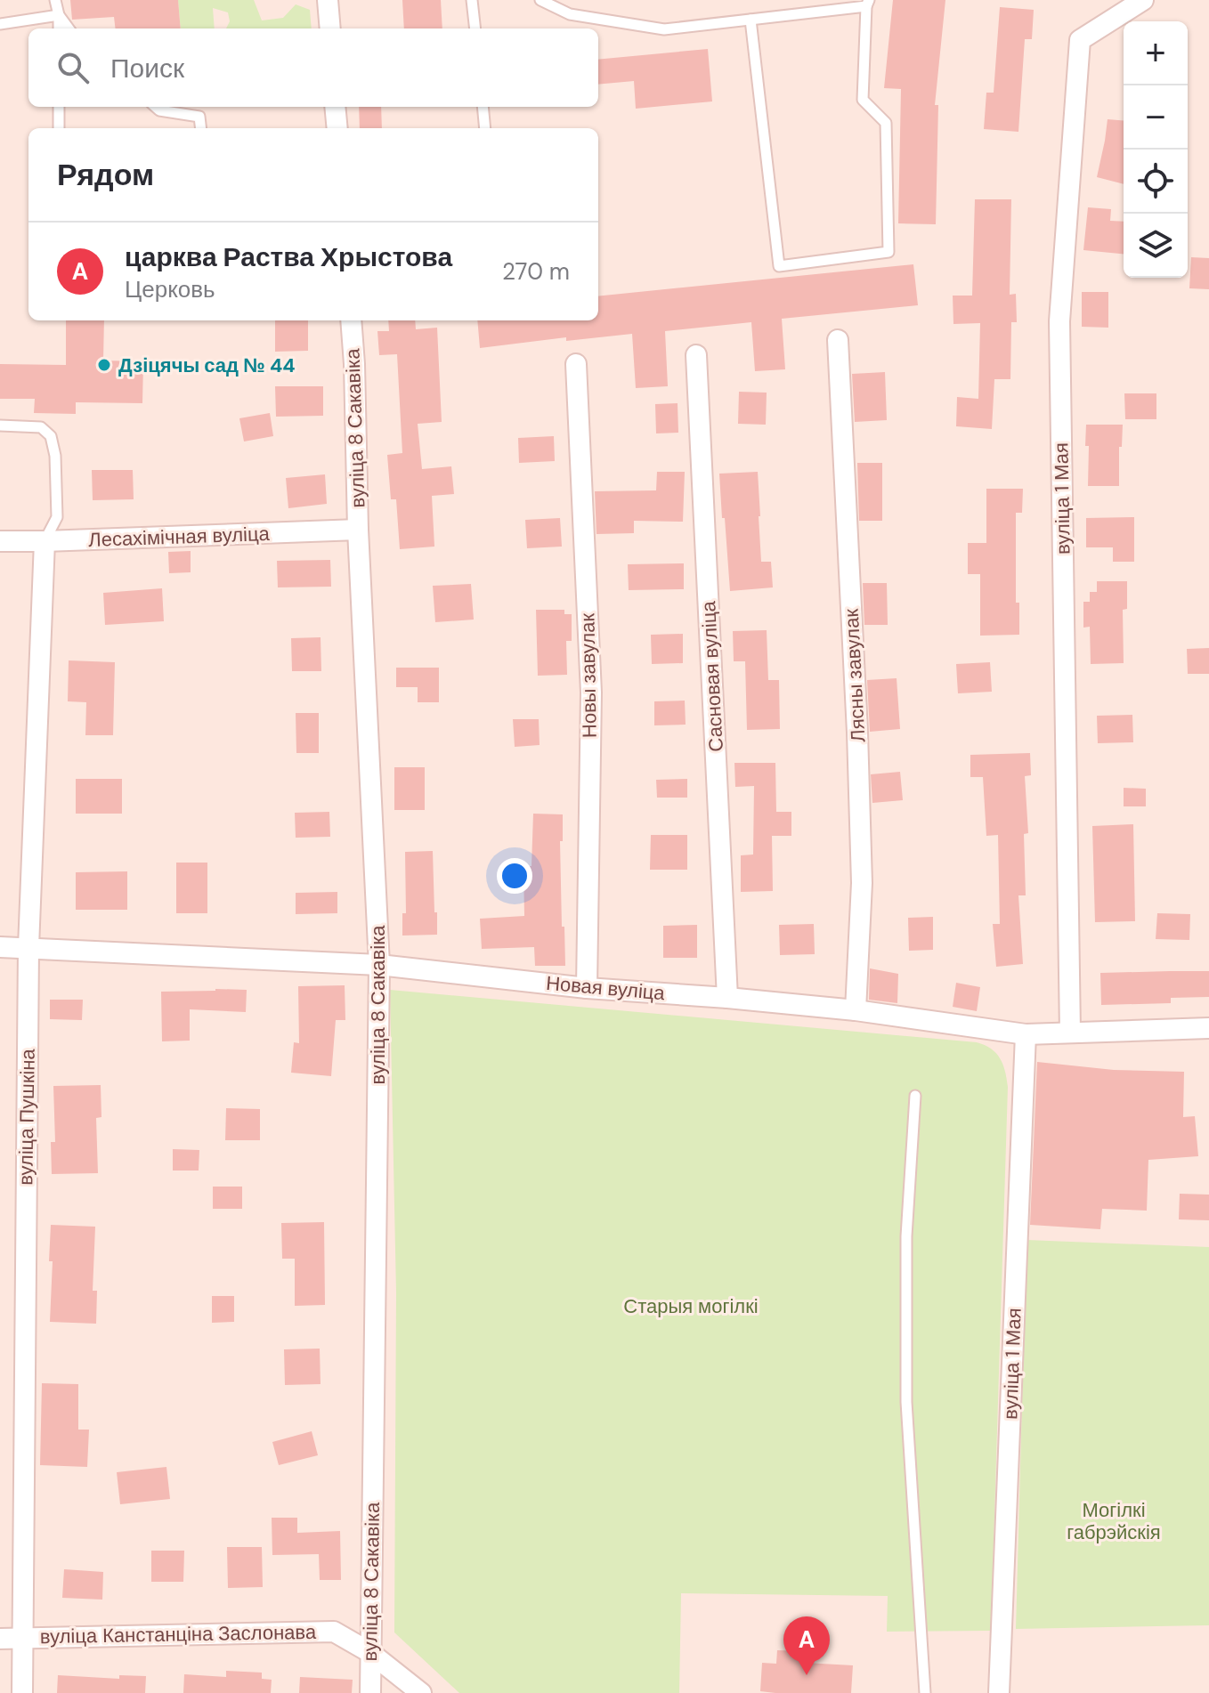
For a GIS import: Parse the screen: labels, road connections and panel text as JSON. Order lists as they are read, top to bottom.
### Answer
{
  "streets": {
    "street": [
      "вуліца 8 Сакавіка",
      "вуліца 1 Мая",
      "Лесахімічная вуліца",
      "Новы завулак",
      "Лясны завулак",
      "Сасновая вуліца",
      "Новая вуліца",
      "вуліца Пушкіна",
      "вуліца Канстанціна Заслонава"
    ]
  },
  "crossings": [
    ["вуліца 8 Сакавіка", "Лесахімічная вуліца"],
    ["вуліца 8 Сакавіка", "Новая вуліца"],
    ["вуліца 8 Сакавіка", "вуліца Канстанціна Заслонава"],
    ["вуліца 1 Мая", "Новая вуліца"],
    ["Лесахімічная вуліца", "вуліца Пушкіна"],
    ["Новы завулак", "Новая вуліца"],
    ["Лясны завулак", "Новая вуліца"],
    ["Сасновая вуліца", "Новая вуліца"],
    ["Новая вуліца", "вуліца Пушкіна"],
    ["вуліца Пушкіна", "вуліца Канстанціна Заслонава"]
  ],
  "parks": ["Старыя могілкі", "Могілкі габрэйскія"],
  "places": ["Дзіцячы сад № 44"],
  "page": {
    "map_buttons": ["+", "−"],
    "search": "Поиск",
    "heading": "Рядом",
    "list": [
      {
        "mark": "A",
        "name": "царква Раства Хрыстова",
        "note": "Церковь",
        "value": "270 m"
      }
    ],
    "pins": "A"
  }
}
